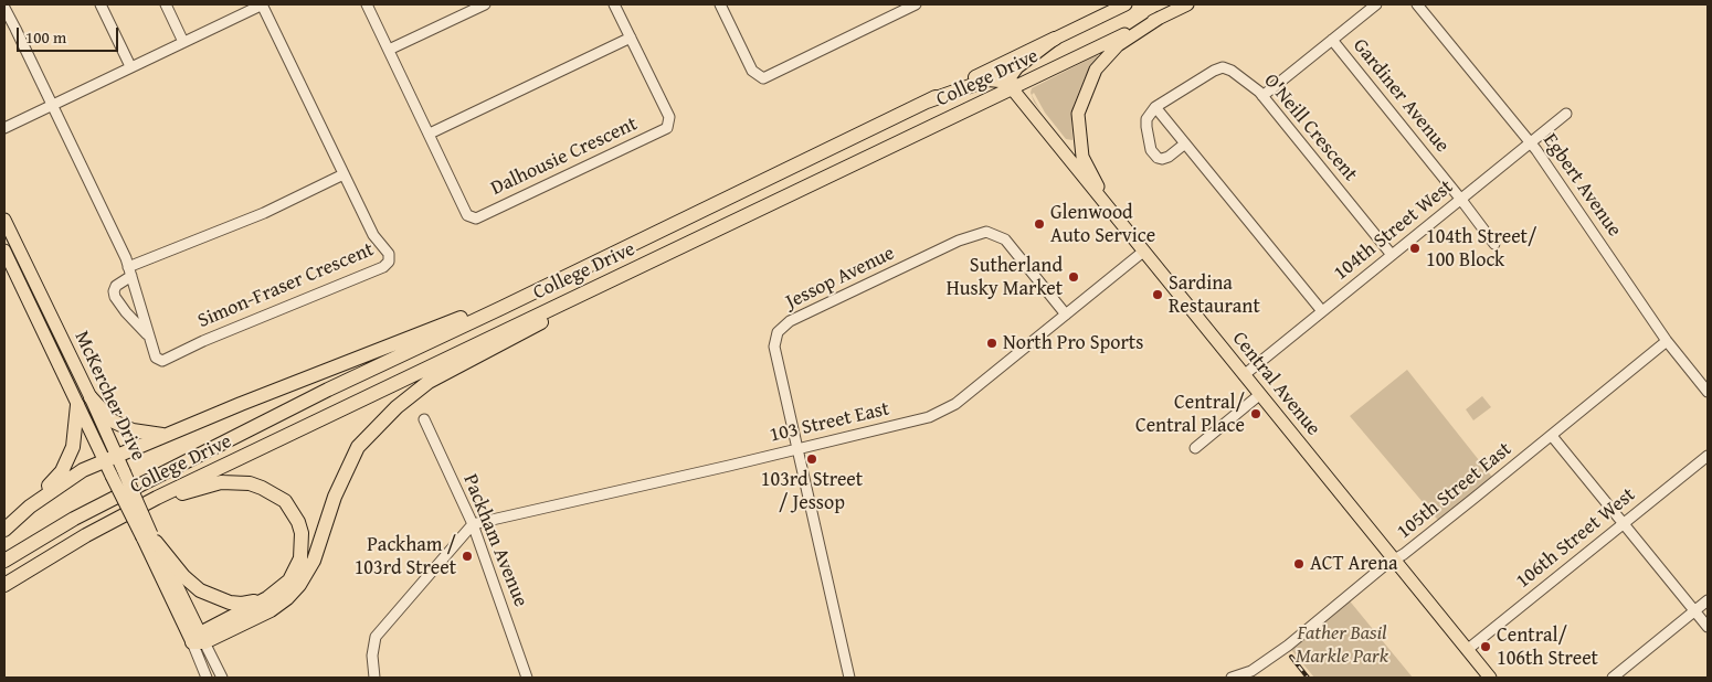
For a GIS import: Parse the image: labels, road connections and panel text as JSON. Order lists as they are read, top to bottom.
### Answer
{
  "streets": {
    "highway": ["College Drive"],
    "main road": ["Central Avenue", "McKercher Drive"],
    "street": [
      "Gardiner Avenue",
      "O'Neill Crescent",
      "Dalhousie Crescent",
      "Egbert Avenue",
      "104th Street West",
      "Jessop Avenue",
      "Simon-Fraser Crescent",
      "103 Street East",
      "105th Street East",
      "106th Street West",
      "Packham Avenue"
    ]
  },
  "crossings": [
    ["College Drive", "Central Avenue"],
    ["Gardiner Avenue", "104th Street West"],
    ["O'Neill Crescent", "104th Street West"],
    ["Egbert Avenue", "104th Street West"],
    ["Egbert Avenue", "105th Street East"],
    ["104th Street West", "Central Avenue"],
    ["Jessop Avenue", "103 Street East"],
    ["Central Avenue", "103 Street East"],
    ["Central Avenue", "105th Street East"],
    ["Central Avenue", "106th Street West"],
    ["103 Street East", "Packham Avenue"]
  ],
  "parks": ["Father Basil Markle Park"],
  "places": [
    "Glenwood Auto Service",
    "104th Street/ 100 Block",
    "Sutherland Husky Market",
    "Sardina Restaurant",
    "North Pro Sports",
    "Central/ Central Place",
    "103rd Street / Jessop",
    "Packham / 103rd Street",
    "ACT Arena",
    "Central/ 106th Street"
  ],
  "scale_bar": "100 m"
}
